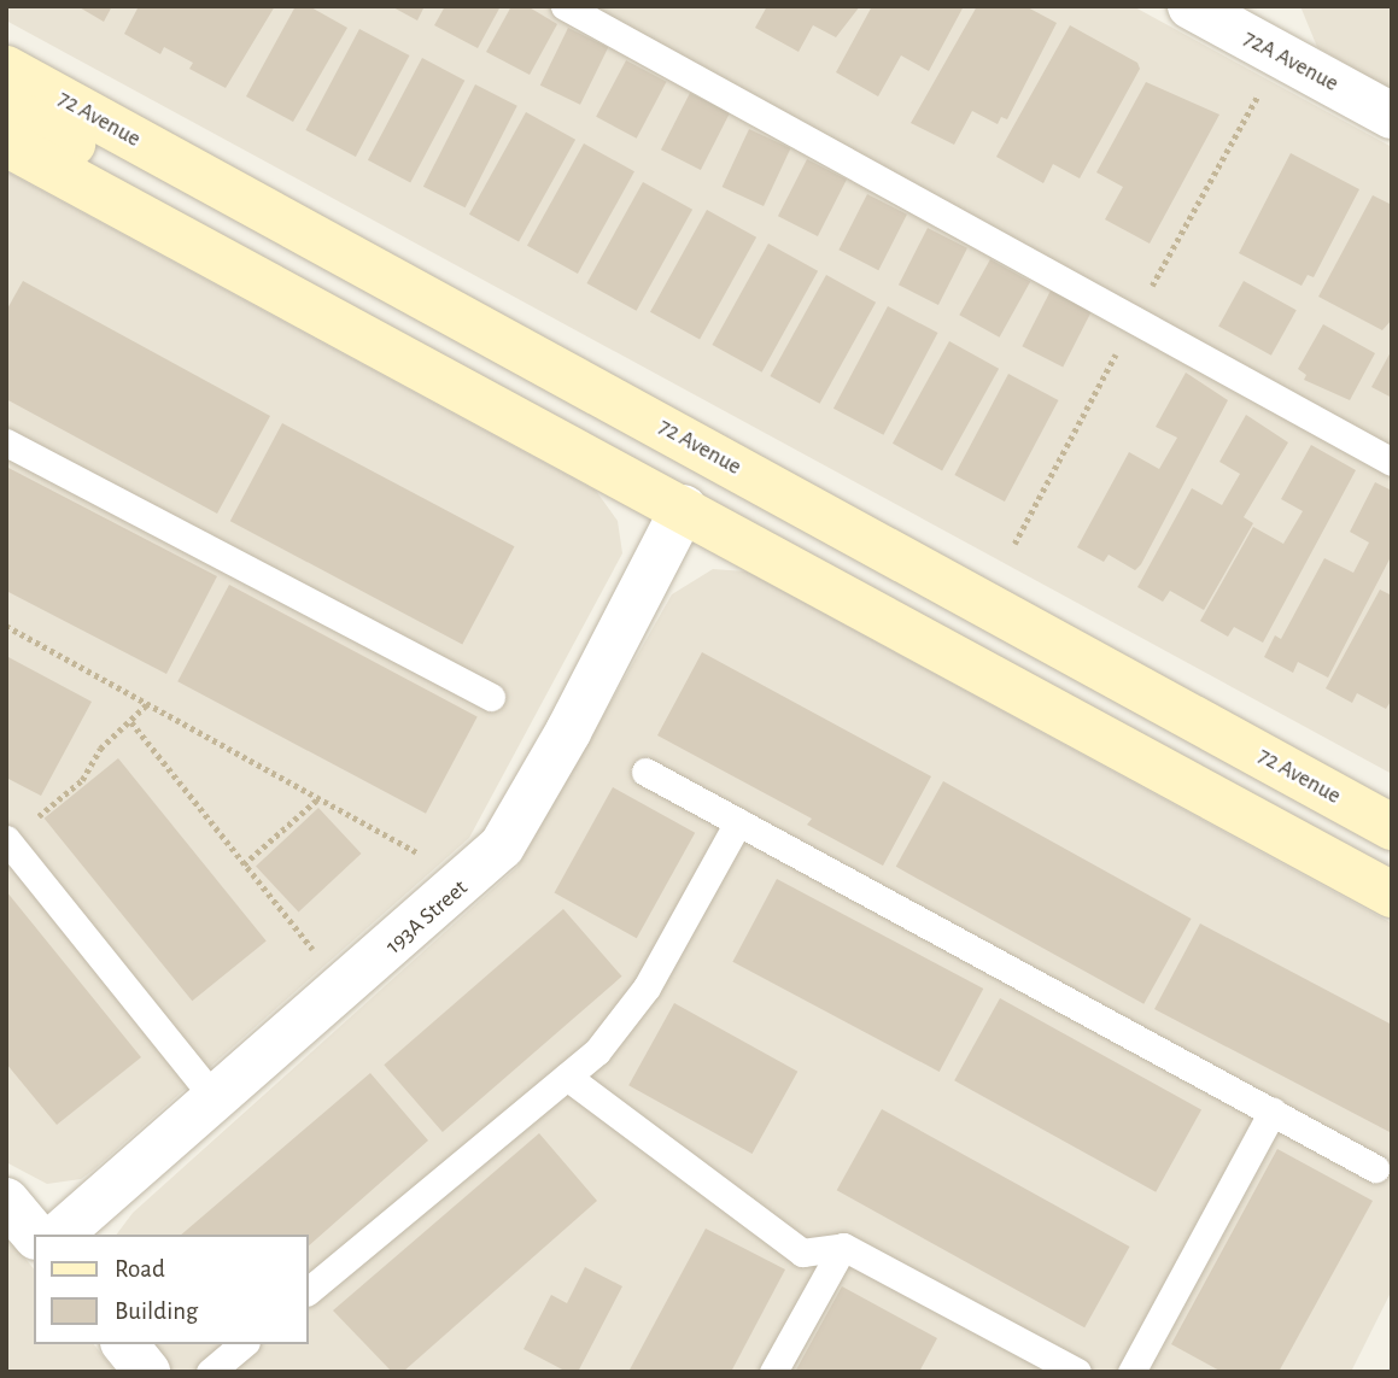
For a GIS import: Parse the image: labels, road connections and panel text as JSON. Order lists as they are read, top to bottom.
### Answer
{
  "streets": {
    "main road": ["72 Avenue"],
    "street": ["72A Avenue", "193A Street"]
  },
  "legend": ["Road", "Building"]
}
